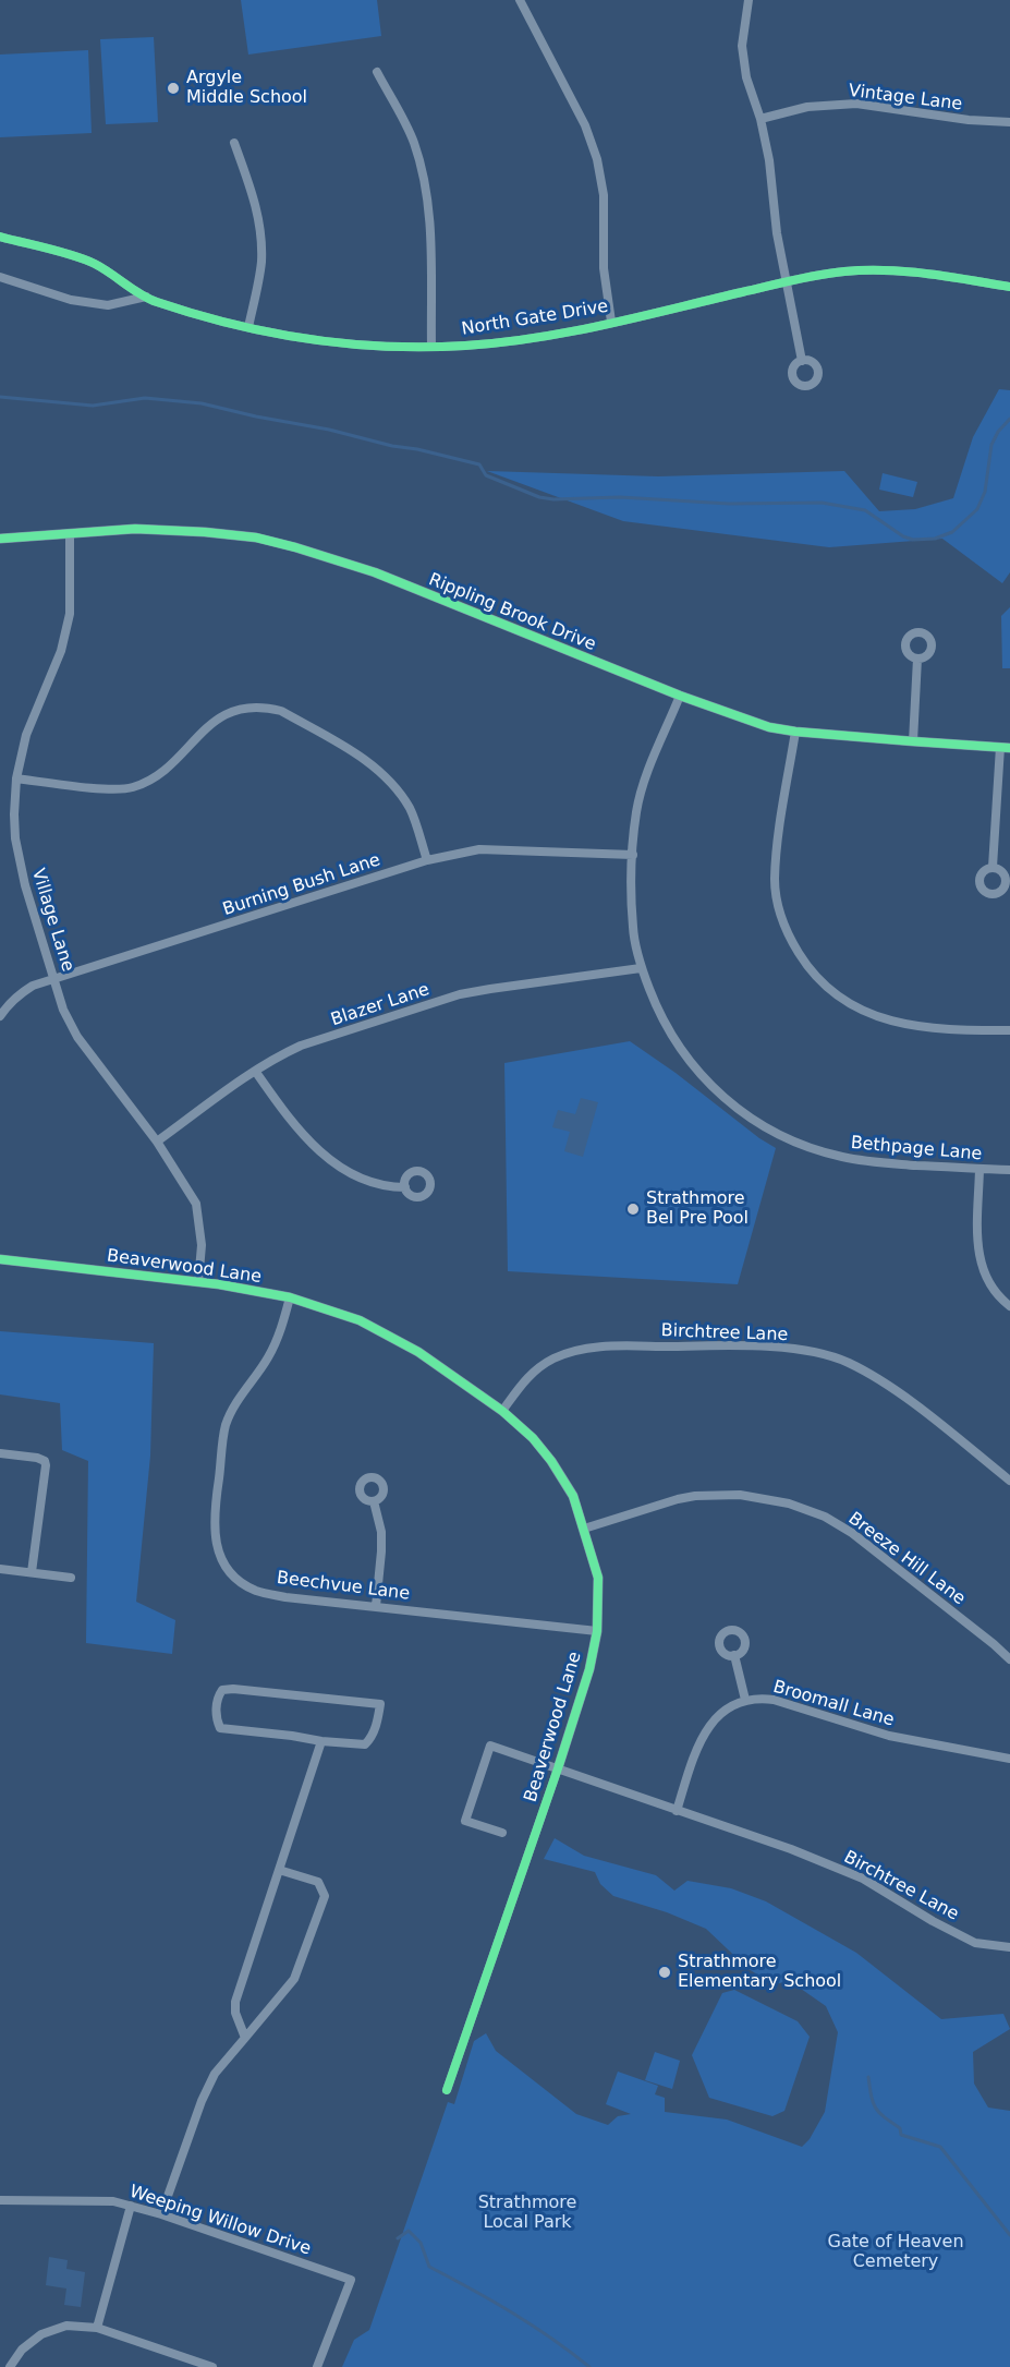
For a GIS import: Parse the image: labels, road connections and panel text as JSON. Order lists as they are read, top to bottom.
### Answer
{
  "streets": {
    "street": [
      "Vintage Lane",
      "North Gate Drive",
      "Rippling Brook Drive",
      "Burning Bush Lane",
      "Village Lane",
      "Blazer Lane",
      "Bethpage Lane",
      "Beaverwood Lane",
      "Birchtree Lane",
      "Breeze Hill Lane",
      "Beechvue Lane",
      "Broomall Lane",
      "Weeping Willow Drive"
    ]
  },
  "crossings": [
    ["Rippling Brook Drive", "Village Lane"],
    ["Rippling Brook Drive", "Bethpage Lane"],
    ["Burning Bush Lane", "Village Lane"],
    ["Burning Bush Lane", "Bethpage Lane"],
    ["Village Lane", "Blazer Lane"],
    ["Village Lane", "Beaverwood Lane"],
    ["Blazer Lane", "Bethpage Lane"],
    ["Beaverwood Lane", "Birchtree Lane"],
    ["Beaverwood Lane", "Breeze Hill Lane"],
    ["Beaverwood Lane", "Beechvue Lane"],
    ["Birchtree Lane", "Broomall Lane"]
  ],
  "parks": ["Strathmore Local Park", "Gate of Heaven Cemetery"],
  "places": ["Argyle Middle School", "Strathmore Bel Pre Pool", "Strathmore Elementary School"]
}
